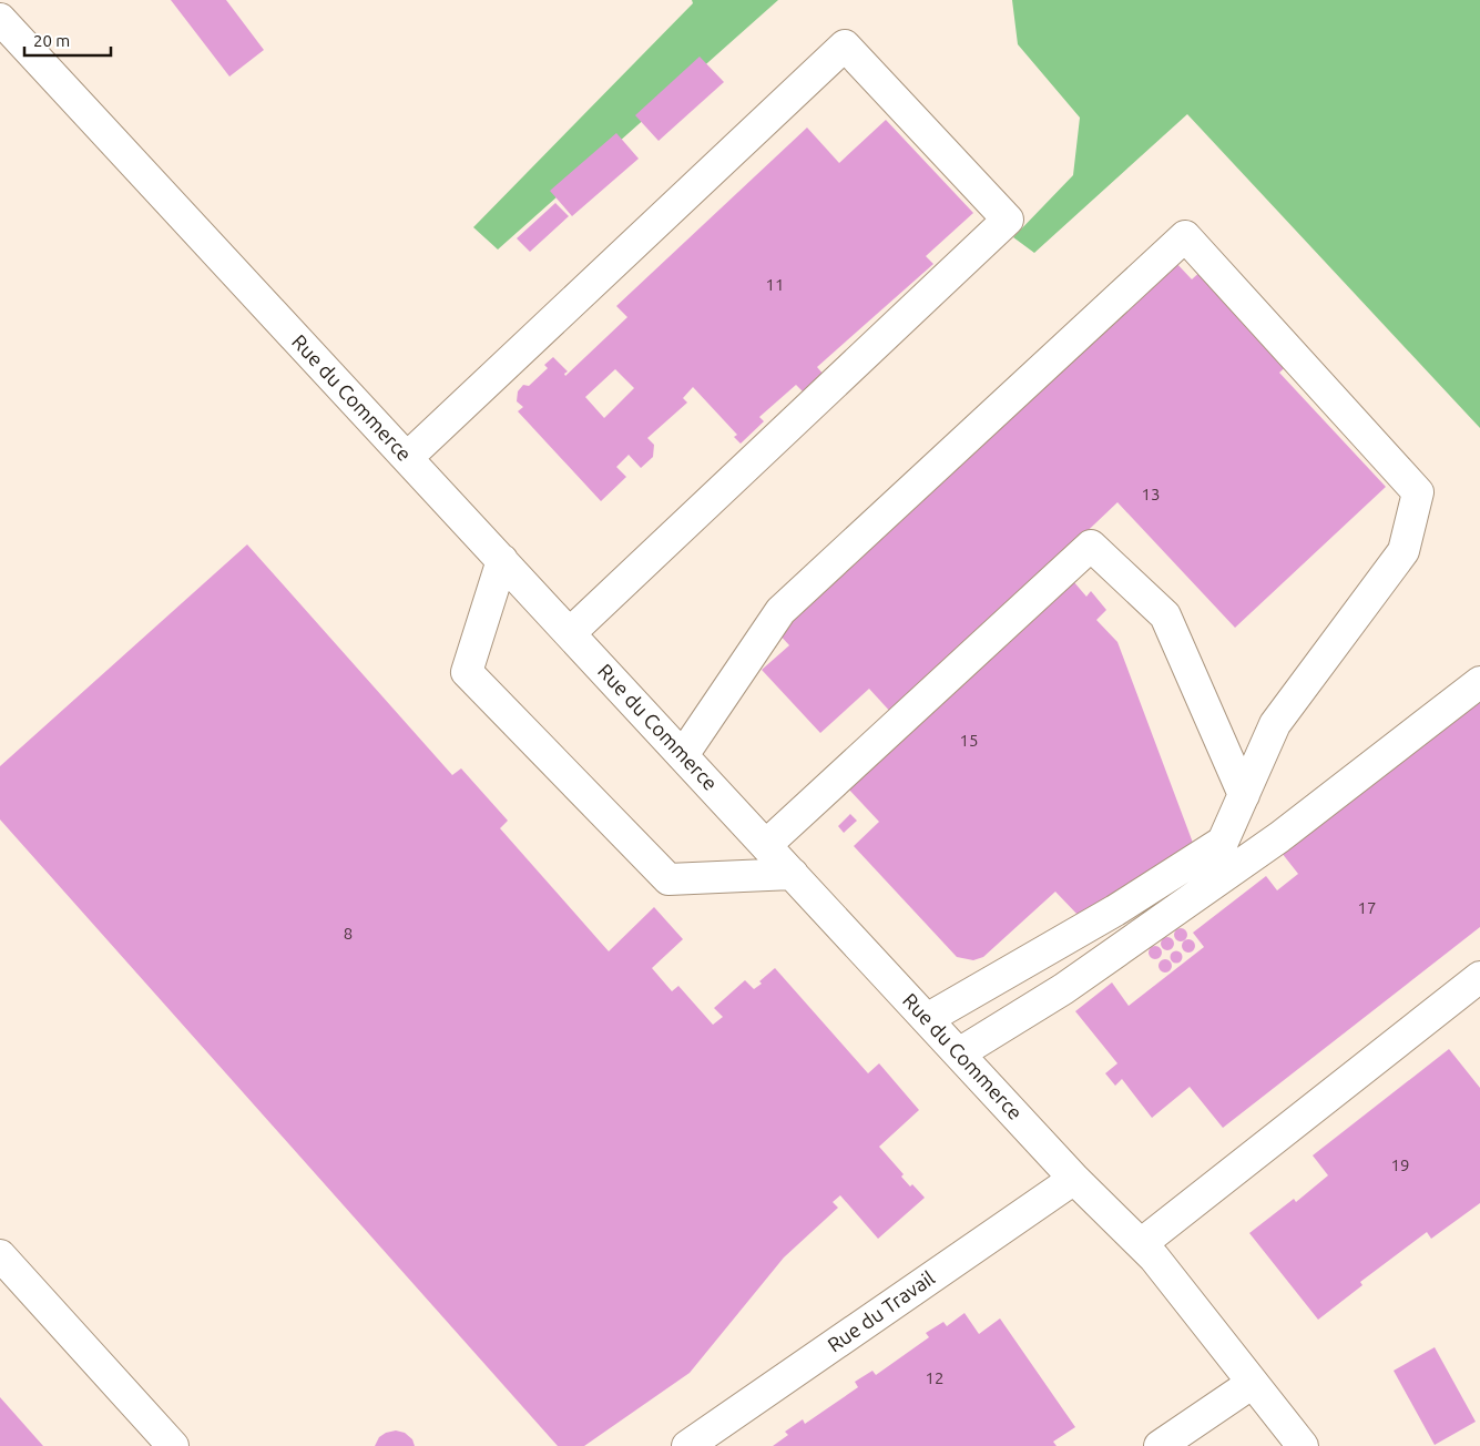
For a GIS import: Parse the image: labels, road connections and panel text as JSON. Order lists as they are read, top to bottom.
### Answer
{
  "streets": {
    "street": ["Rue du Commerce", "Rue du Travail"]
  },
  "crossings": [
    ["Rue du Commerce", "Rue du Travail"]
  ],
  "house_numbers": [
    "11",
    "13",
    "15",
    "17",
    "8",
    "19",
    "12"
  ],
  "scale_bar": "20 m"
}
